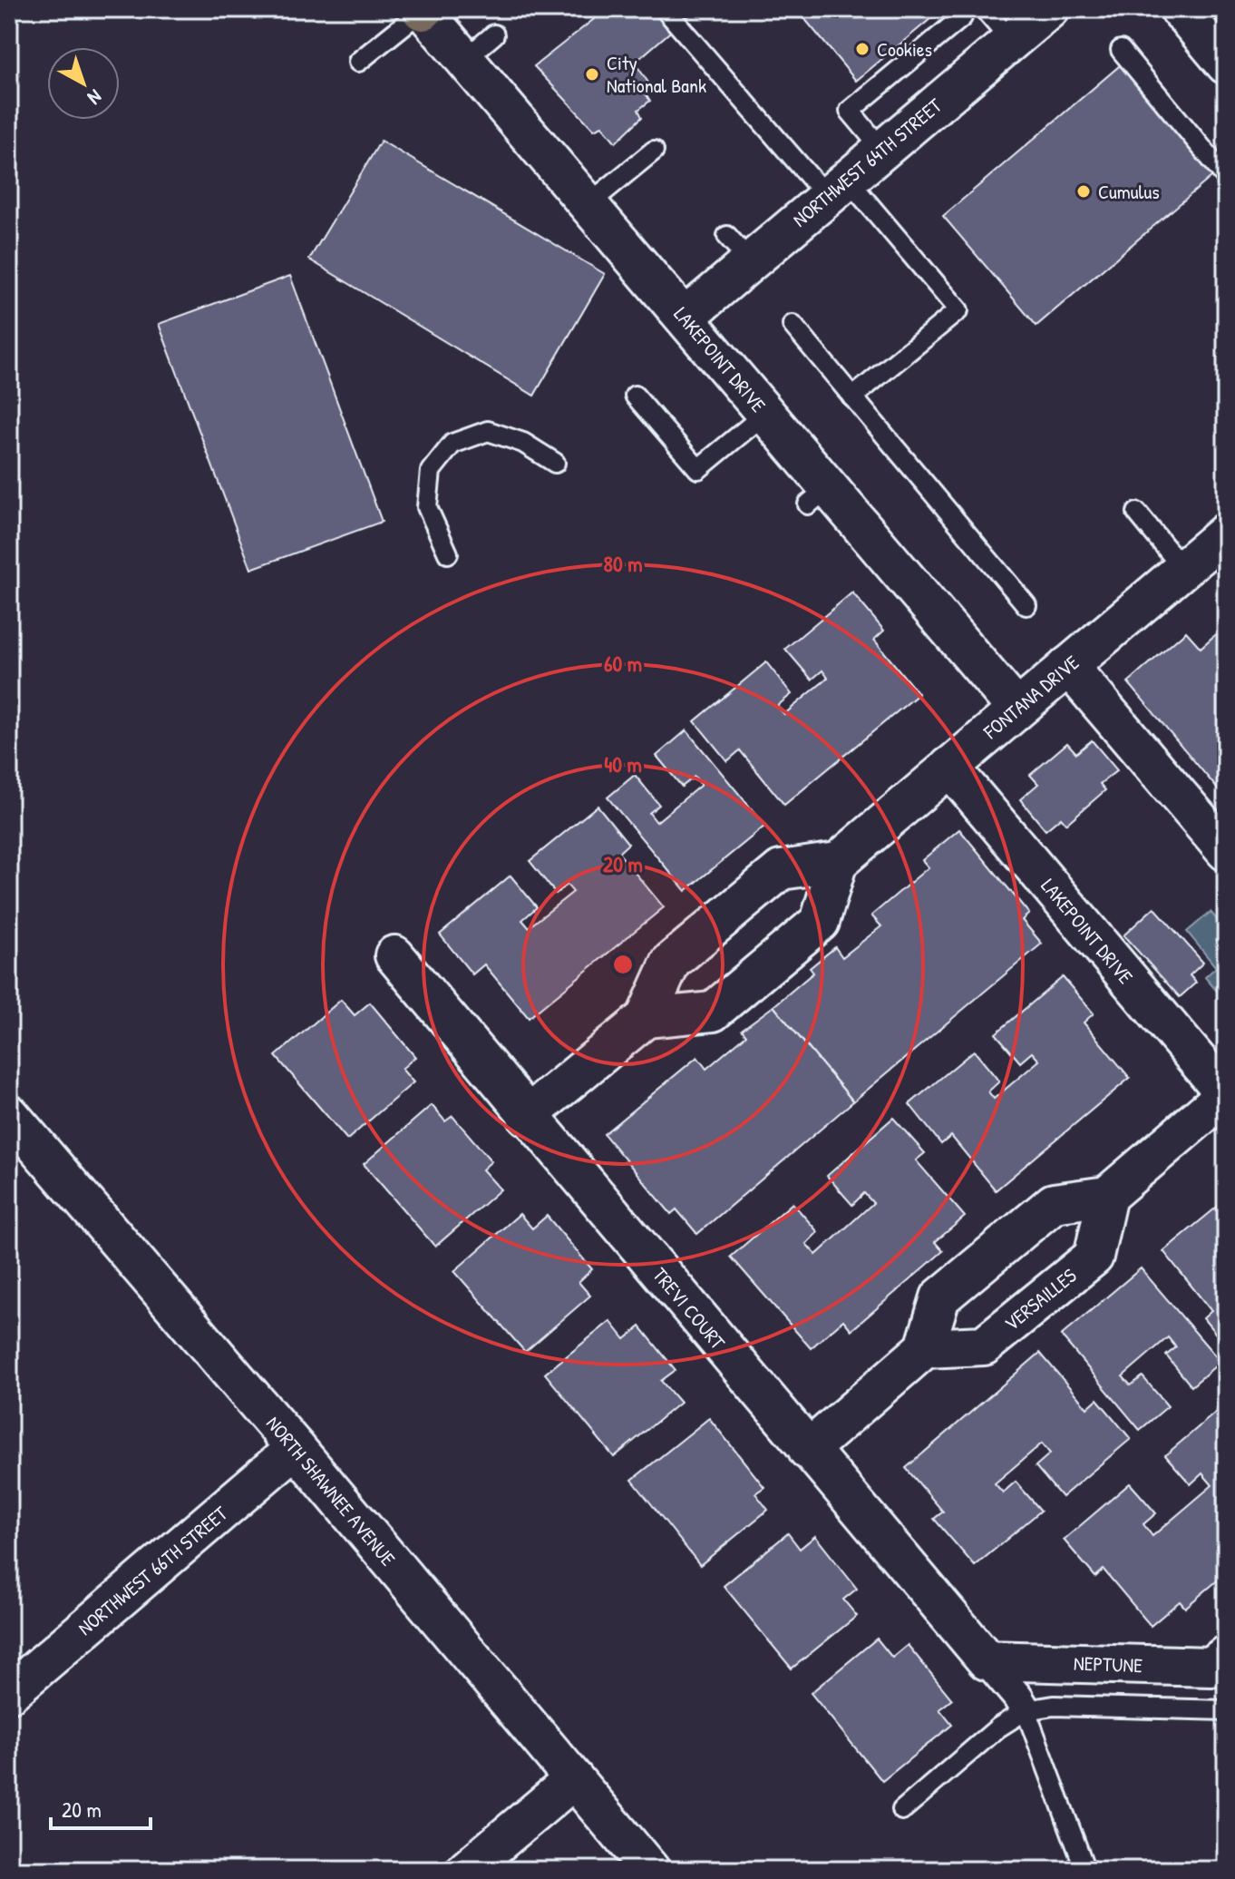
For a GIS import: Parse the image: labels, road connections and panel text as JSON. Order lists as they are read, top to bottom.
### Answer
{
  "streets": {
    "street": [
      "NORTHWEST 64TH STREET",
      "LAKEPOINT DRIVE",
      "FONTANA DRIVE",
      "VERSAILLES",
      "TREVI COURT",
      "NORTH SHAWNEE AVENUE",
      "NORTHWEST 66TH STREET",
      "NEPTUNE"
    ]
  },
  "crossings": [
    ["NORTHWEST 64TH STREET", "LAKEPOINT DRIVE"],
    ["LAKEPOINT DRIVE", "FONTANA DRIVE"],
    ["TREVI COURT", "NEPTUNE"],
    ["NORTH SHAWNEE AVENUE", "NORTHWEST 66TH STREET"]
  ],
  "places": ["Cookies", "City National Bank", "Cumulus"],
  "scale_bar": "20 m",
  "north": "bottom right",
  "rings": [
    "80 m",
    "60 m",
    "40 m",
    "20 m"
  ]
}
